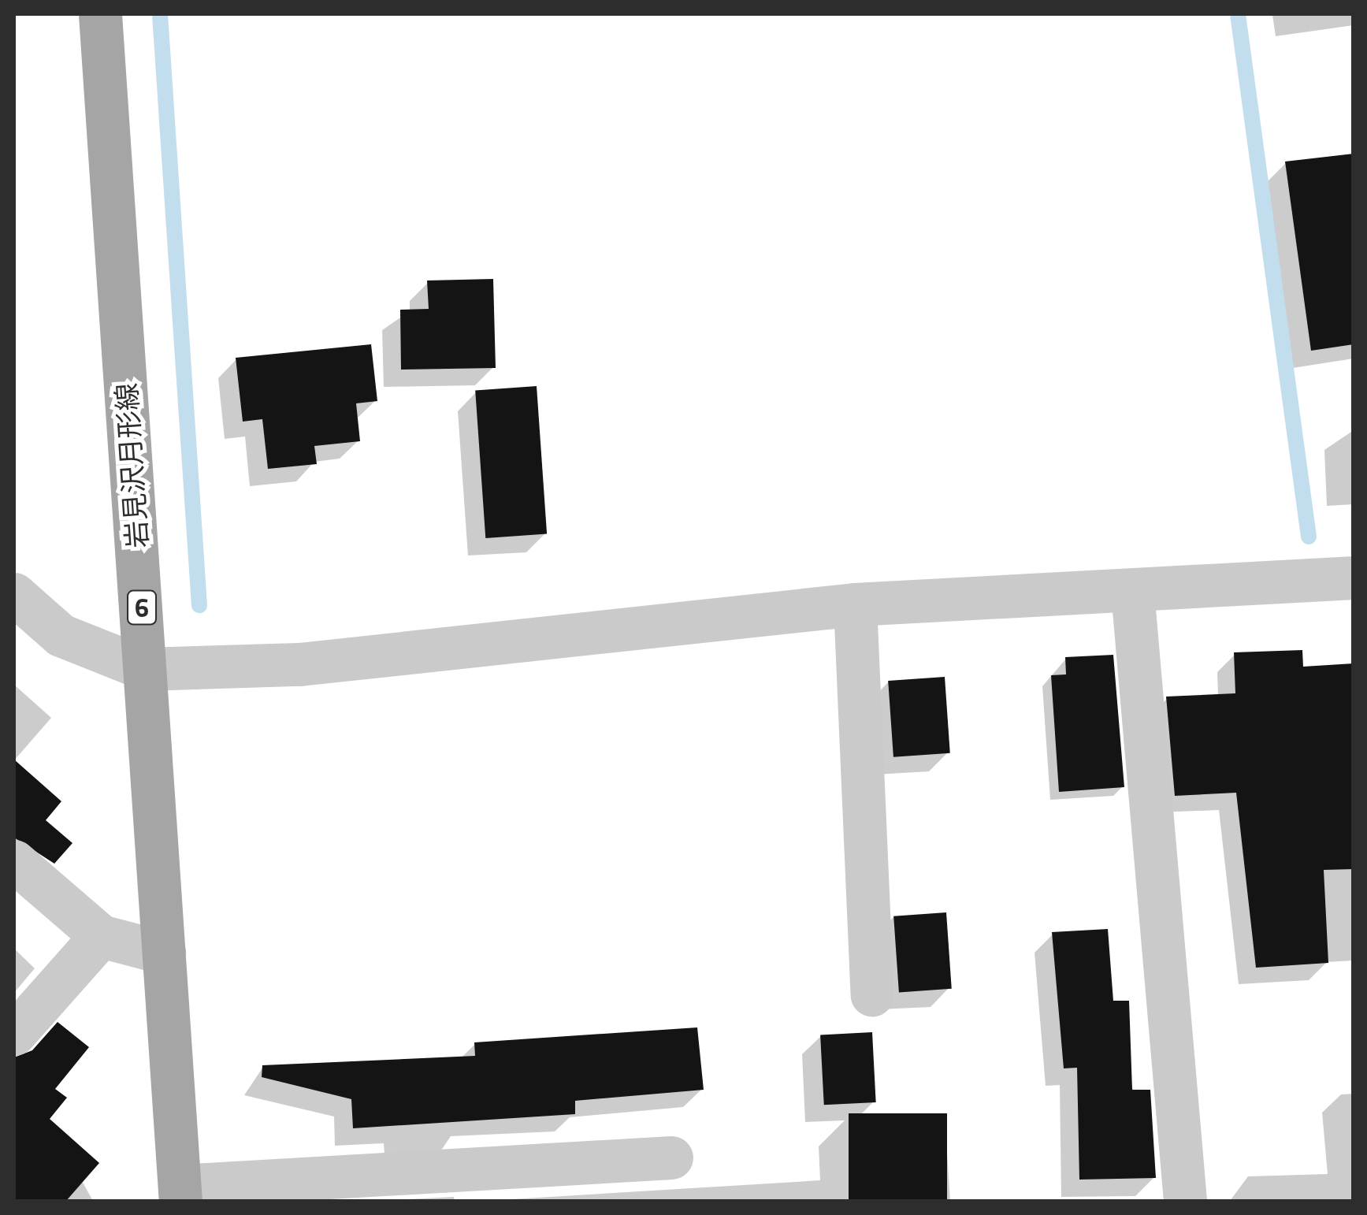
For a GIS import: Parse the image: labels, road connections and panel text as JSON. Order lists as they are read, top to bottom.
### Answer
{
  "streets": {
    "main road": ["岩見沢月形線", "6"]
  }
}
